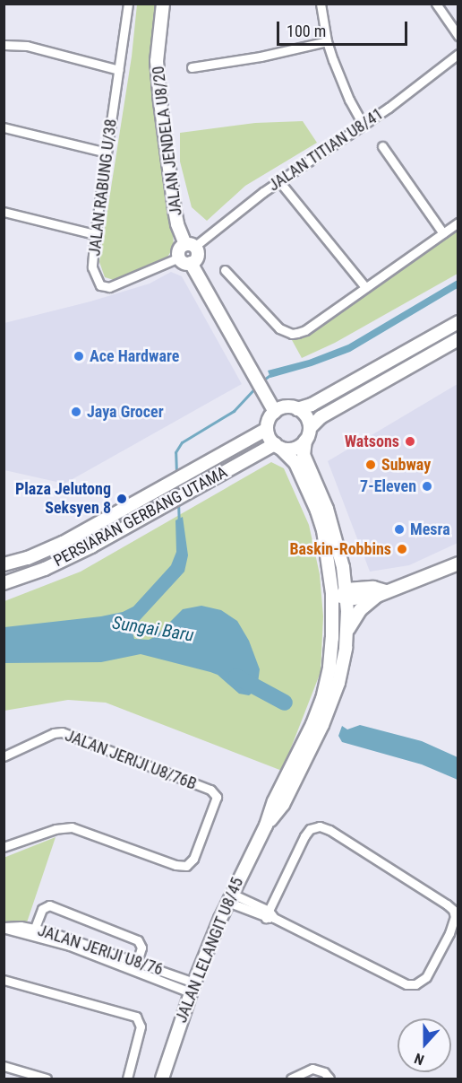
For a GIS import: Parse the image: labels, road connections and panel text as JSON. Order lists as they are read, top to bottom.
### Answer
{
  "streets": {
    "street": [
      "JALAN JENDELA U8/20",
      "JALAN TITIAN U8/41",
      "JALAN RABUNG U/38",
      "PERSIARAN GERBANG UTAMA",
      "JALAN JERIJI U8/76B",
      "JALAN JERIJI U8/76",
      "JALAN LELANGIT U8/45"
    ]
  },
  "crossings": [
    ["JALAN JENDELA U8/20", "JALAN TITIAN U8/41"],
    ["JALAN JENDELA U8/20", "JALAN RABUNG U/38"],
    ["JALAN TITIAN U8/41", "JALAN RABUNG U/38"],
    ["PERSIARAN GERBANG UTAMA", "JALAN LELANGIT U8/45"],
    ["JALAN JERIJI U8/76", "JALAN LELANGIT U8/45"]
  ],
  "water": ["Sungai Baru"],
  "places": [
    "Ace Hardware",
    "Jaya Grocer",
    "Watsons",
    "Subway",
    "7-Eleven",
    "Plaza Jelutong Seksyen 8",
    "Mesra",
    "Baskin-Robbins"
  ],
  "scale_bar": "100 m",
  "north": "bottom"
}
